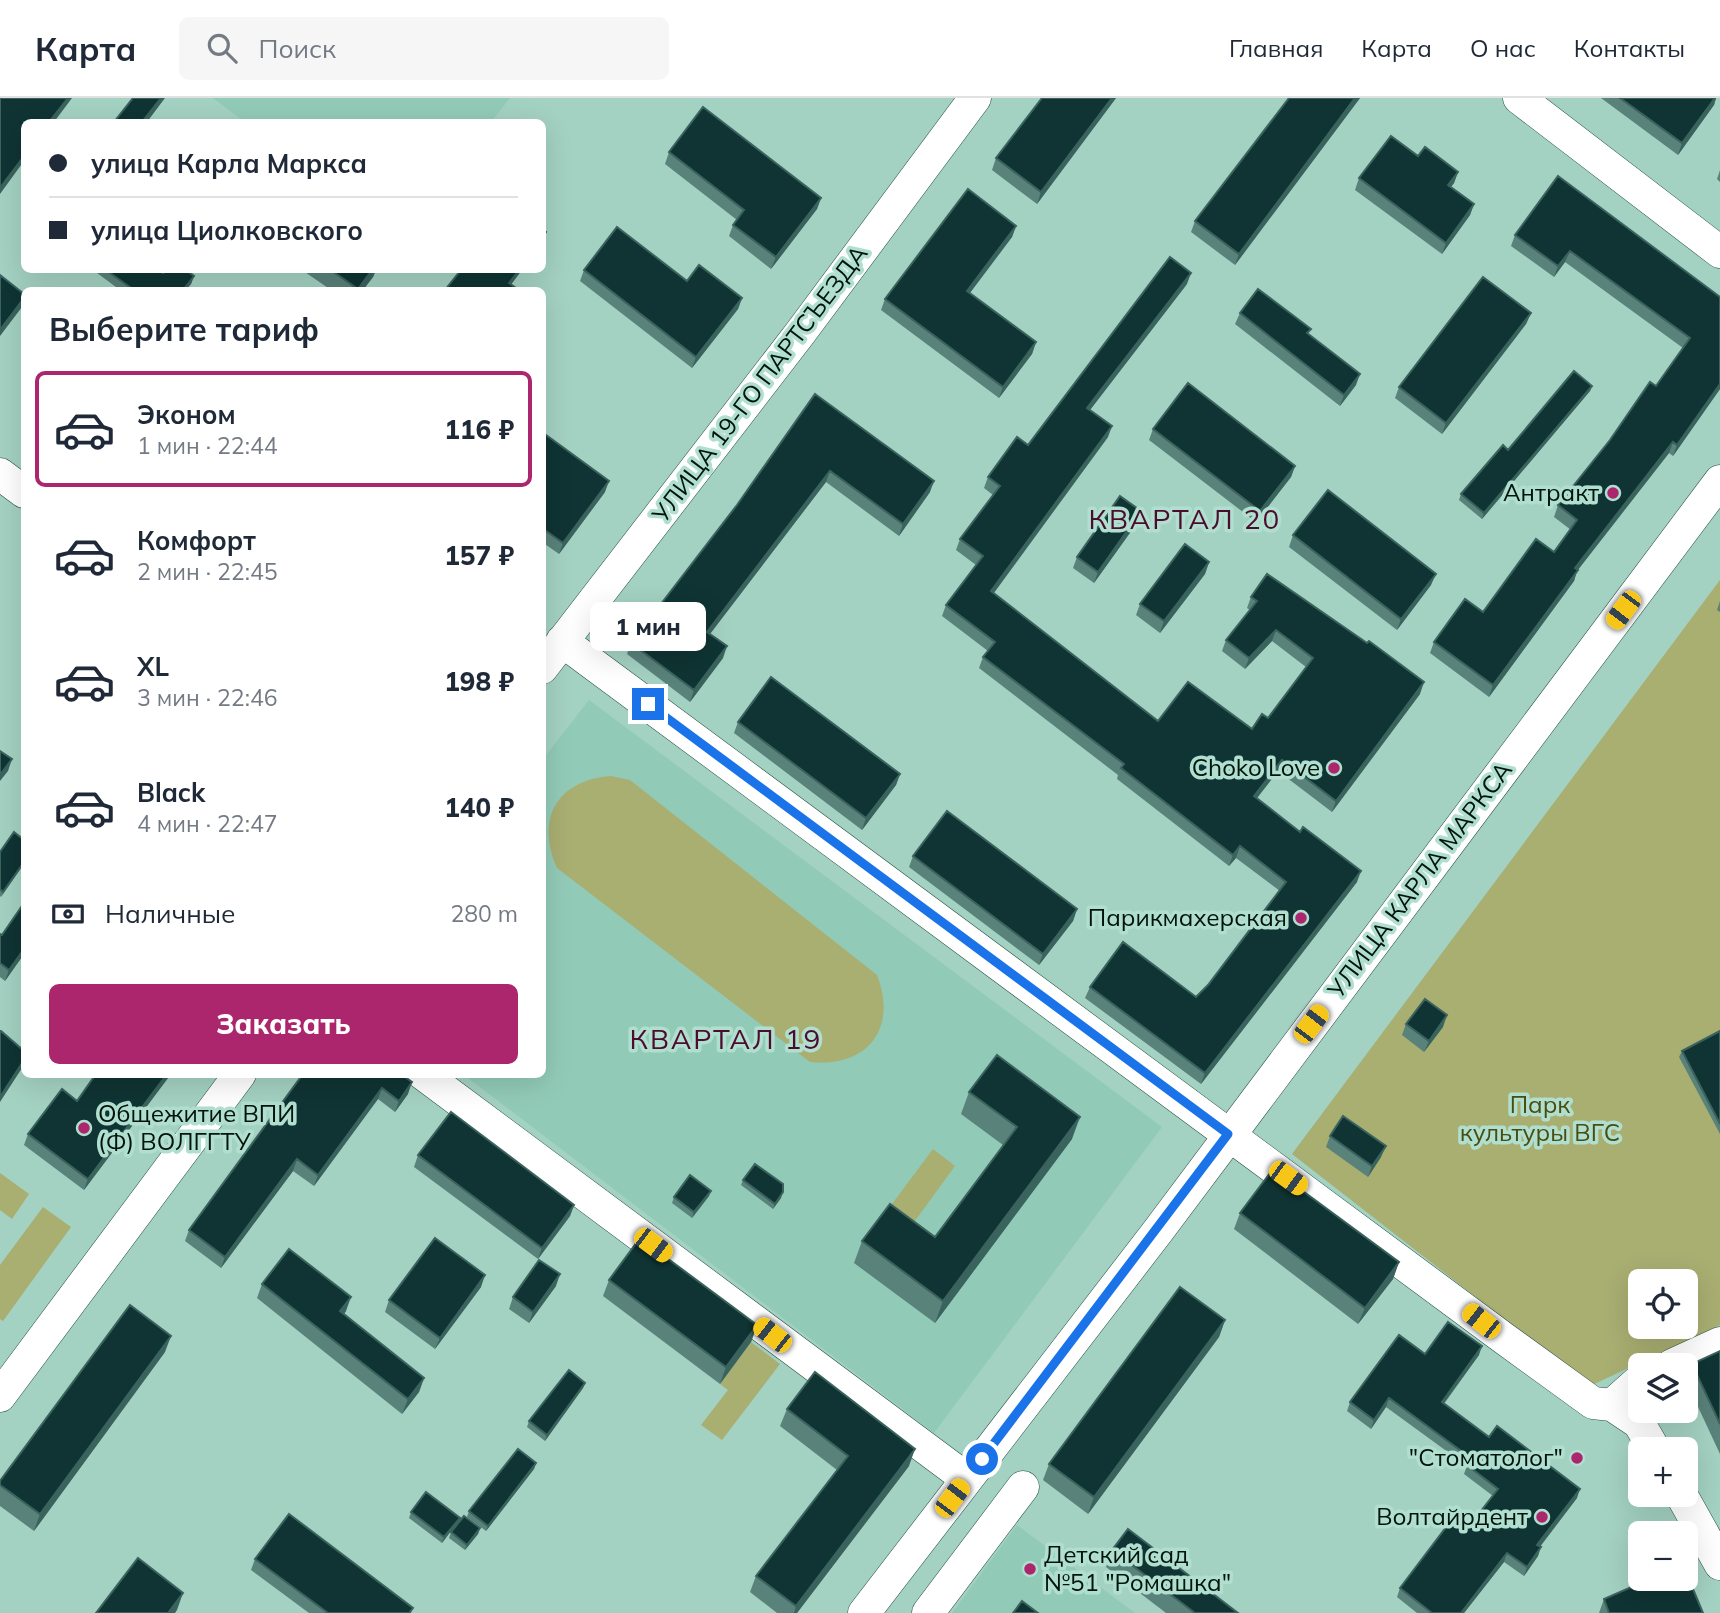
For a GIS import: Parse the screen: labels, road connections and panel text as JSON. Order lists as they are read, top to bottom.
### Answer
{
  "streets": {
    "street": ["УЛИЦА 19-ГО ПАРТСЪЕЗДА", "УЛИЦА КАРЛА МАРКСА"]
  },
  "districts": ["КВАРТАЛ 20", "КВАРТАЛ 19"],
  "parks": ["Парк культуры ВГС"],
  "places": [
    "Антракт",
    "Choko Love",
    "Парикмахерская",
    "Общежитие ВПИ (Ф) ВОЛГГТУ",
    "\"Стоматолог\"",
    "Волтайрдент",
    "Детский сад №51 \"Ромашка\""
  ],
  "page": {
    "header": "Карта",
    "search": "Поиск",
    "nav": [
      "Главная",
      "Карта",
      "О нас",
      "Контакты"
    ],
    "banner": ["улица Карла Маркса", "улица Циолковского"],
    "heading": "Выберите тариф",
    "list": [
      {
        "name": "Эконом",
        "note": "1 мин · 22:44",
        "value": "116 ₽"
      },
      {
        "name": "Комфорт",
        "note": "2 мин · 22:45",
        "value": "157 ₽"
      },
      {
        "name": "XL",
        "note": "3 мин · 22:46",
        "value": "198 ₽"
      },
      {
        "name": "Black",
        "note": "4 мин · 22:47",
        "value": "140 ₽"
      }
    ],
    "bubble": "1 мин",
    "pay": ["Наличные", "280 m"],
    "buttons": "Заказать",
    "map_buttons": ["+", "−"]
  }
}
